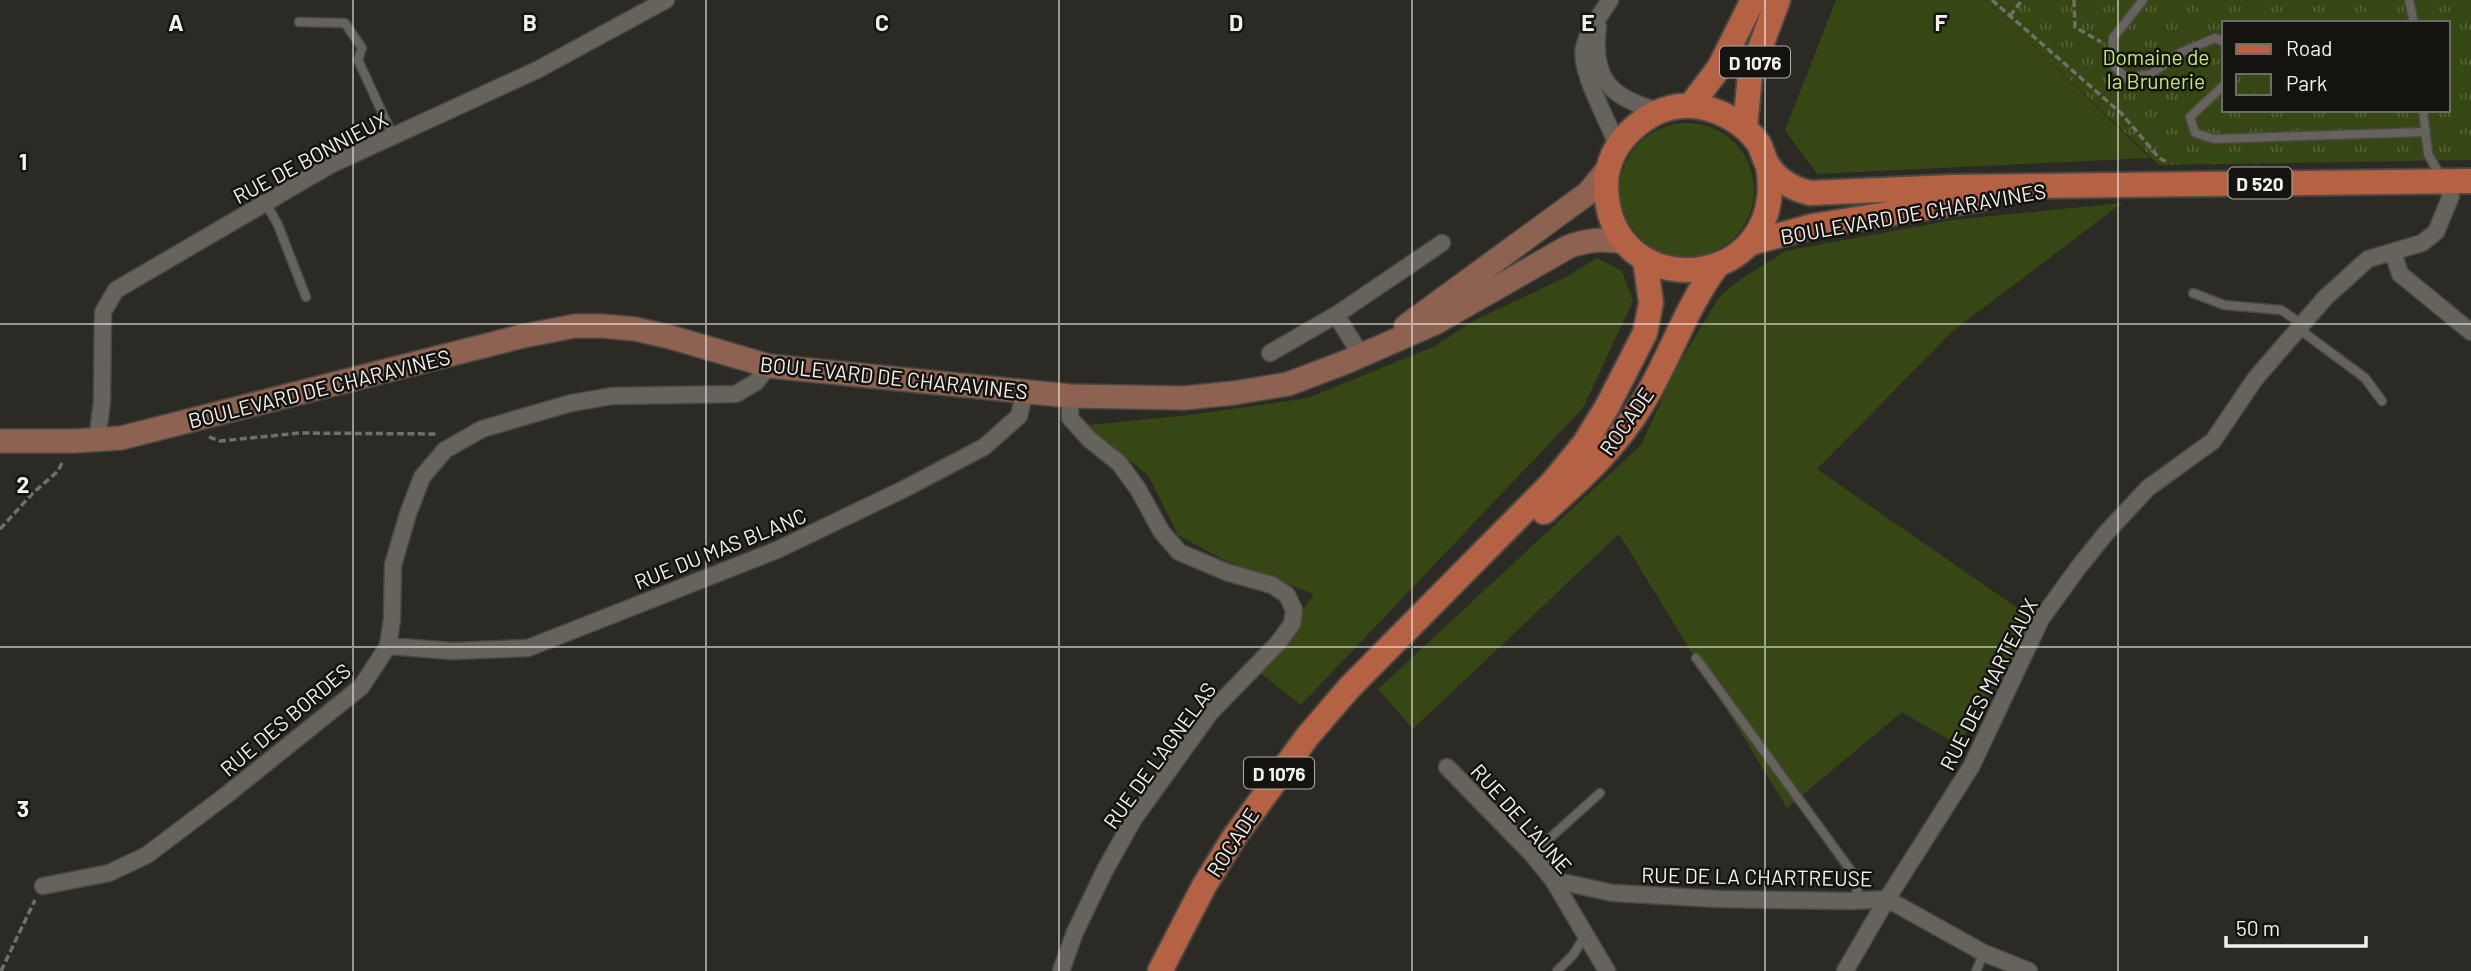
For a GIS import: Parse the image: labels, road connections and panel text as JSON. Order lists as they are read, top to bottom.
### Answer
{
  "streets": {
    "main road": [
      "D 1076",
      "D 520",
      "BOULEVARD DE CHARAVINES",
      "ROCADE"
    ],
    "street": [
      "RUE DE BONNIEUX",
      "RUE DU MAS BLANC",
      "RUE DES MARTEAUX",
      "RUE DES BORDES",
      "RUE DE L'AGNELAS",
      "RUE DE L'AUNE",
      "RUE DE LA CHARTREUSE"
    ]
  },
  "crossings": [
    ["D 1076", "BOULEVARD DE CHARAVINES"],
    ["D 1076", "ROCADE"],
    ["RUE DE BONNIEUX", "BOULEVARD DE CHARAVINES"],
    ["BOULEVARD DE CHARAVINES", "ROCADE"],
    ["BOULEVARD DE CHARAVINES", "RUE DU MAS BLANC"],
    ["BOULEVARD DE CHARAVINES", "RUE DES MARTEAUX"],
    ["BOULEVARD DE CHARAVINES", "RUE DES BORDES"],
    ["BOULEVARD DE CHARAVINES", "RUE DE L'AGNELAS"],
    ["RUE DU MAS BLANC", "RUE DES BORDES"],
    ["RUE DES MARTEAUX", "RUE DE LA CHARTREUSE"],
    ["RUE DE L'AUNE", "RUE DE LA CHARTREUSE"]
  ],
  "parks": ["Domaine de la Brunerie"],
  "legend": ["Road", "Park"],
  "scale_bar": "50 m",
  "grid": {
    "columns": [
      "A",
      "B",
      "C",
      "D",
      "E",
      "F"
    ],
    "rows": ["1", "2", "3"]
  }
}
